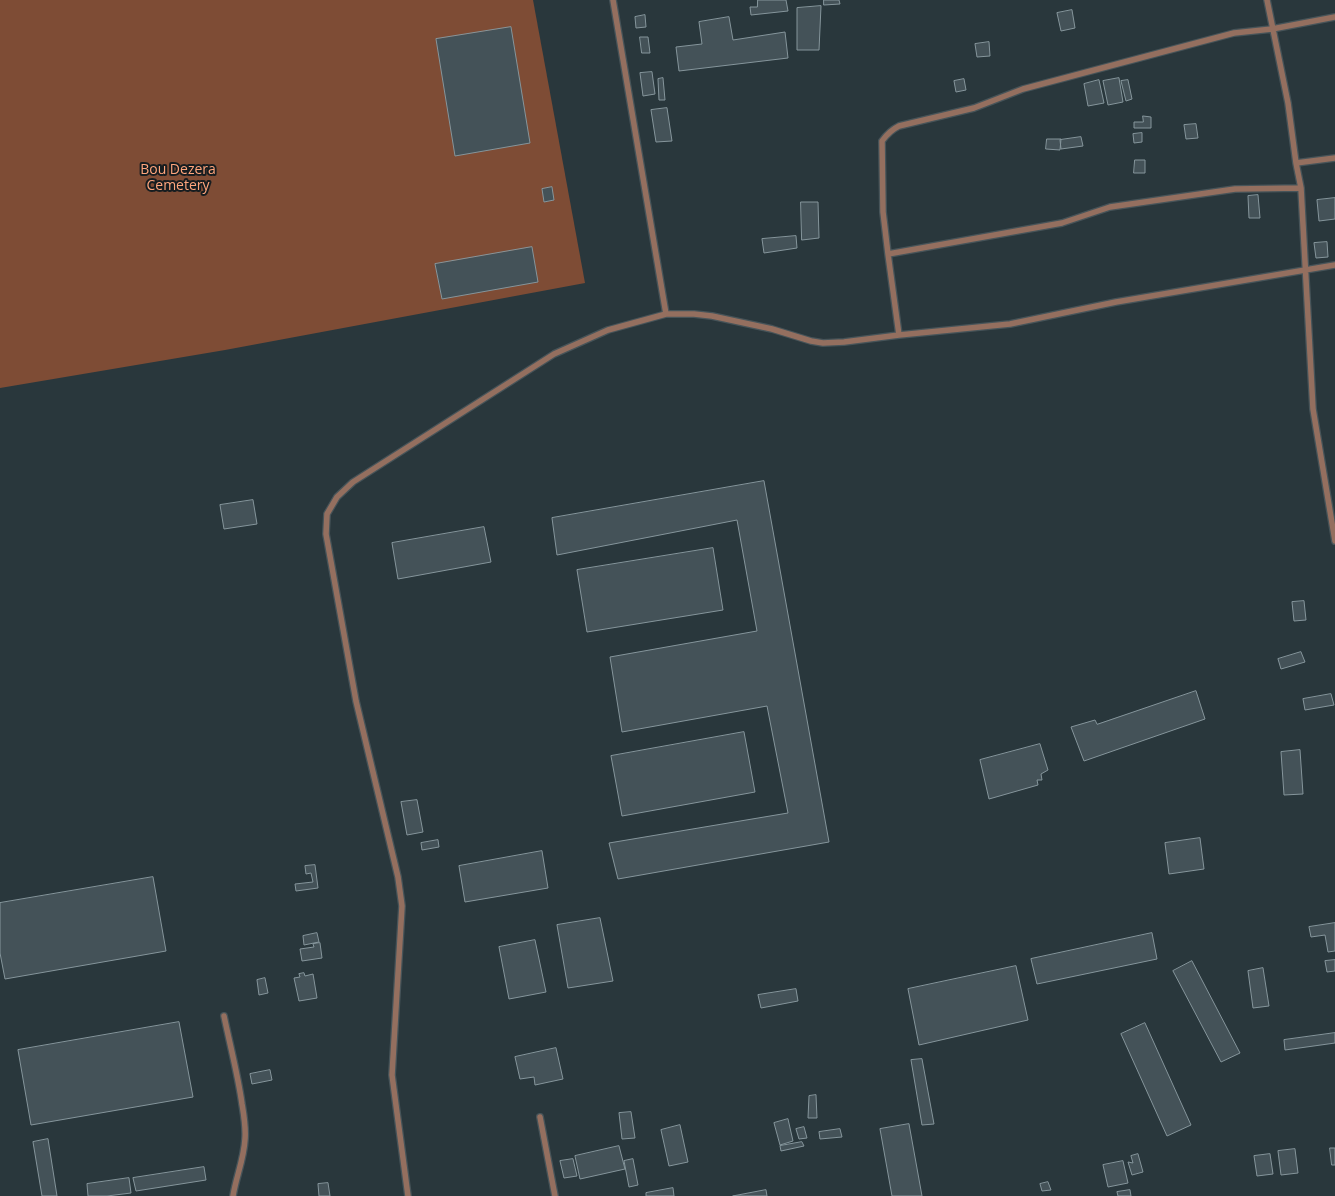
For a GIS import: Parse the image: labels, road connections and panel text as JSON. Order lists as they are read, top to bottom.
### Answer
{
  "parks": ["Bou Dezera Cemetery"]
}
